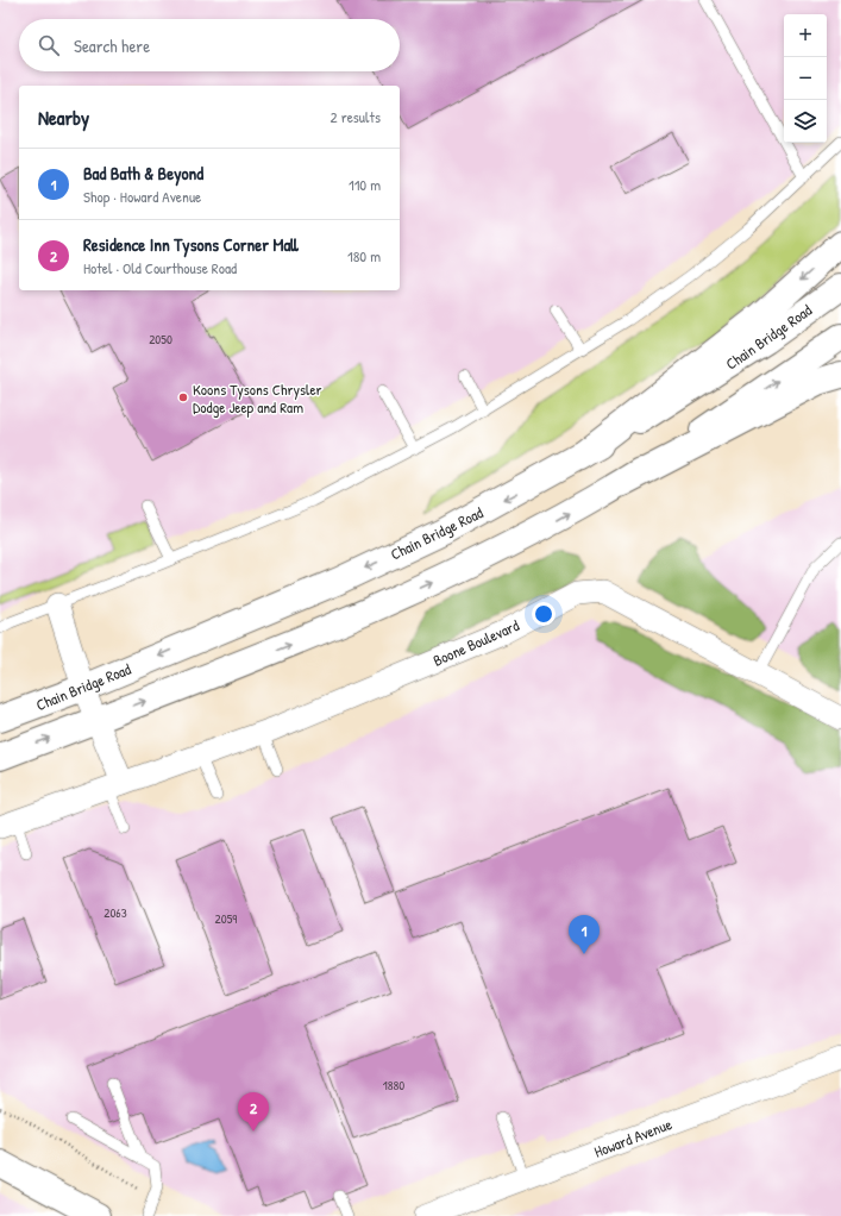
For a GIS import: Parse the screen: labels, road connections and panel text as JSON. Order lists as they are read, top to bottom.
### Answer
{
  "streets": {
    "main road": ["Chain Bridge Road"],
    "street": ["Boone Boulevard", "Howard Avenue"]
  },
  "places": ["Koons Tysons Chrysler Dodge Jeep and Ram"],
  "house_numbers": [
    "2050",
    "2063",
    "2059",
    "1880"
  ],
  "page": {
    "map_buttons": ["+", "−"],
    "search": "Search here",
    "heading": ["Nearby", "2 results"],
    "list": [
      {
        "mark": "1",
        "name": "Bad Bath & Beyond",
        "note": "Shop · Howard Avenue",
        "value": "110 m"
      },
      {
        "mark": "2",
        "name": "Residence Inn Tysons Corner Mall",
        "note": "Hotel · Old Courthouse Road",
        "value": "180 m"
      }
    ],
    "pins": ["1", "2"]
  }
}
